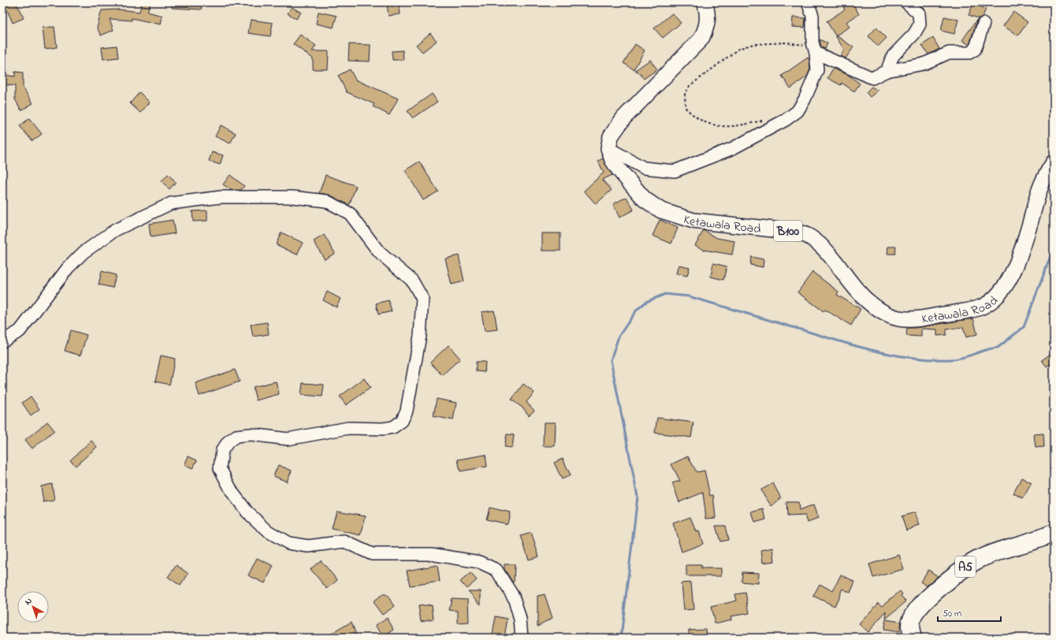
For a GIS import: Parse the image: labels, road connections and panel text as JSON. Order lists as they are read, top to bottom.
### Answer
{
  "streets": {
    "highway": ["A5"],
    "main road": ["Ketawala Road", "B100"]
  },
  "scale_bar": "50 m",
  "north": "top left"
}
